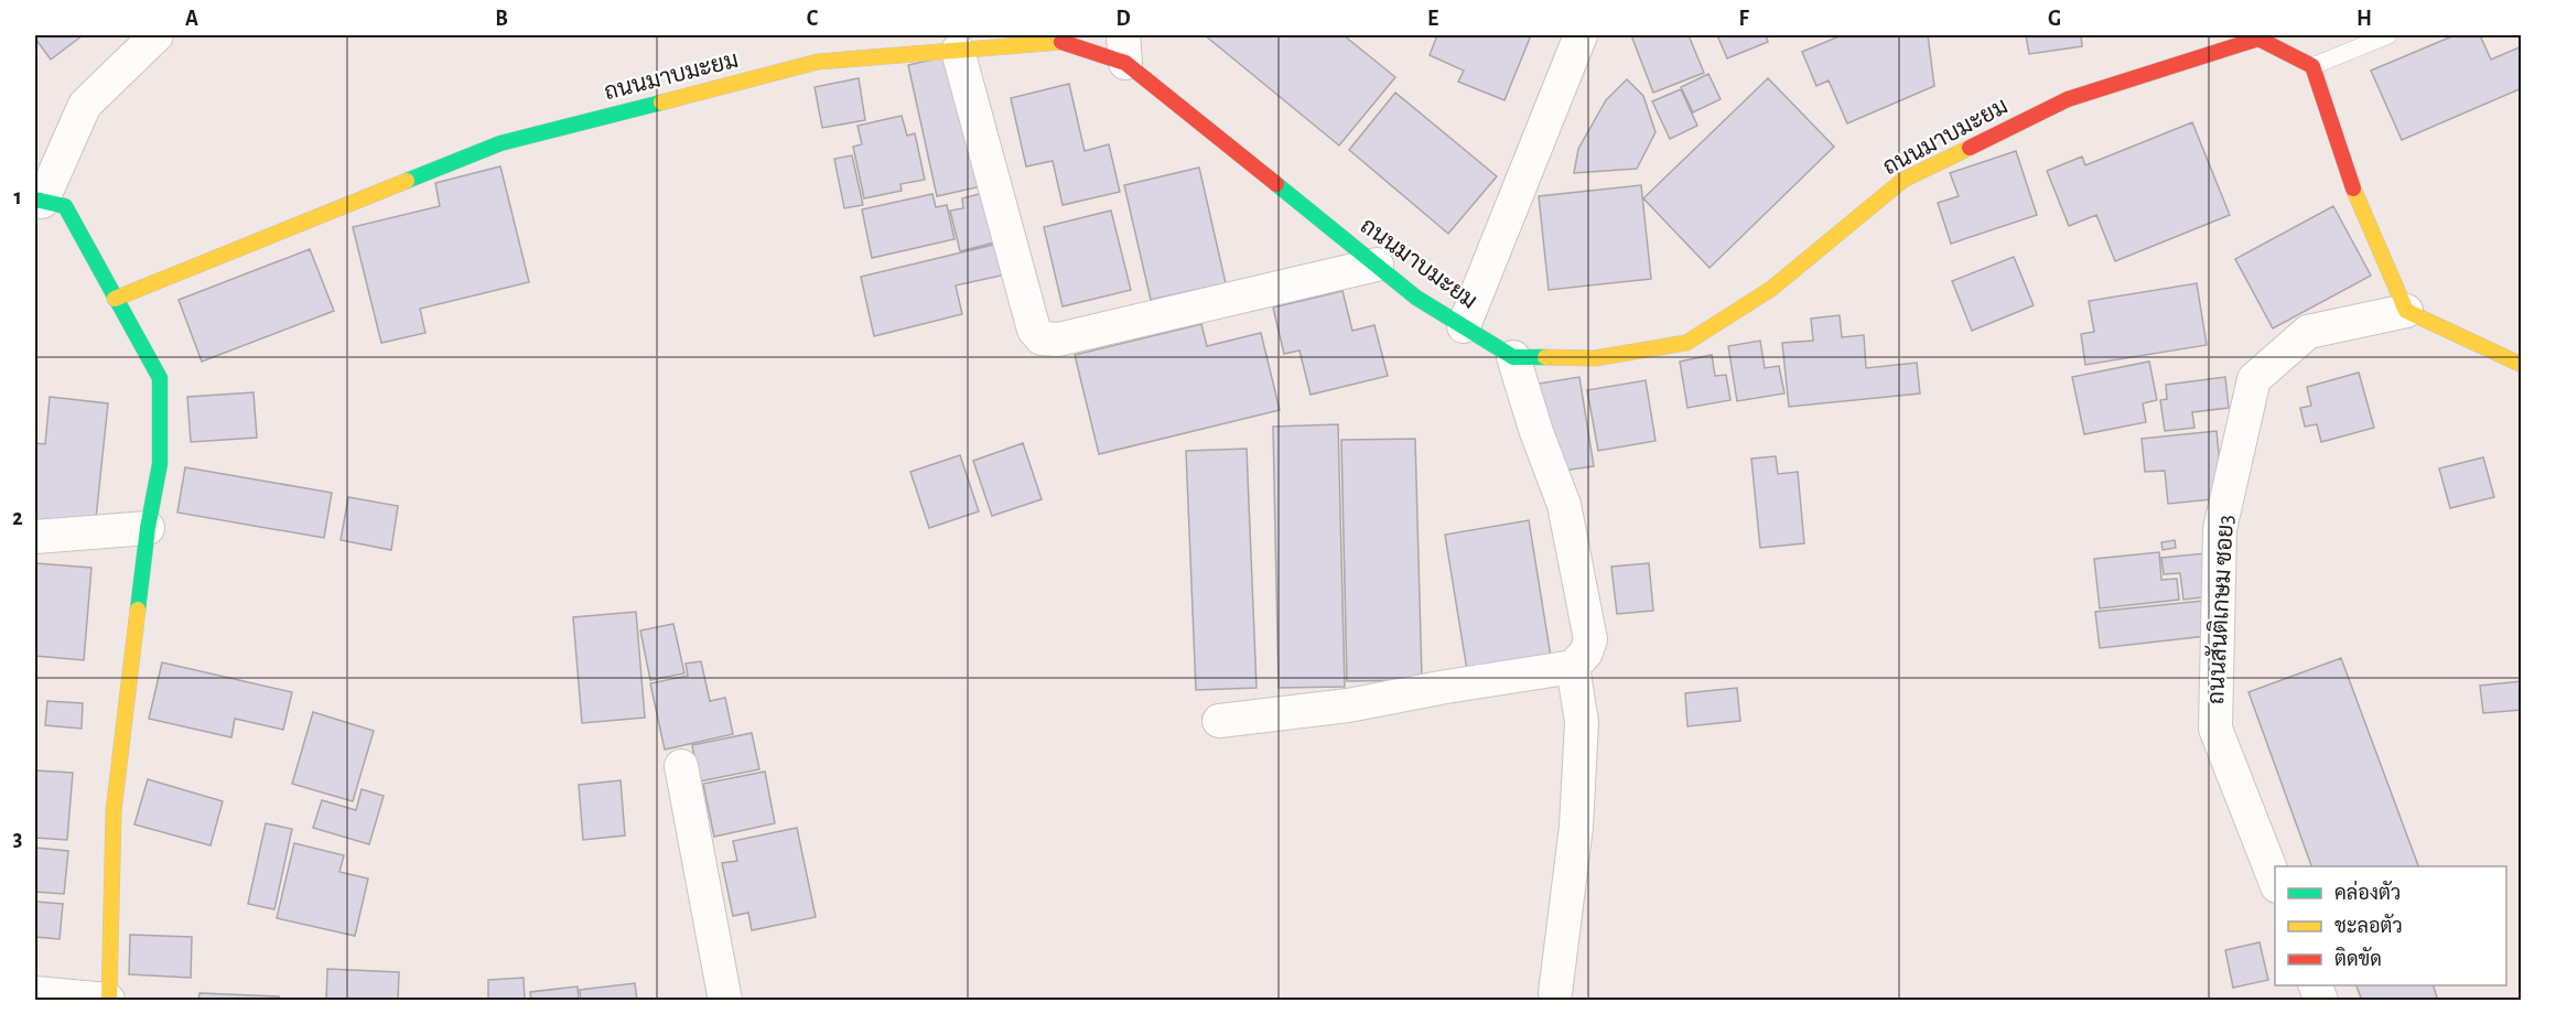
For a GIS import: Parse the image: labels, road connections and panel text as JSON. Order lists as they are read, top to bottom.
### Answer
{
  "streets": {
    "street": ["ถนนมาบมะยม", "ถนนสันติเกษม ซอย3"]
  },
  "legend": ["คล่องตัว", "ชะลอตัว", "ติดขัด"],
  "grid": {
    "columns": [
      "A",
      "B",
      "C",
      "D",
      "E",
      "F",
      "G",
      "H"
    ],
    "rows": ["1", "2", "3"]
  }
}
